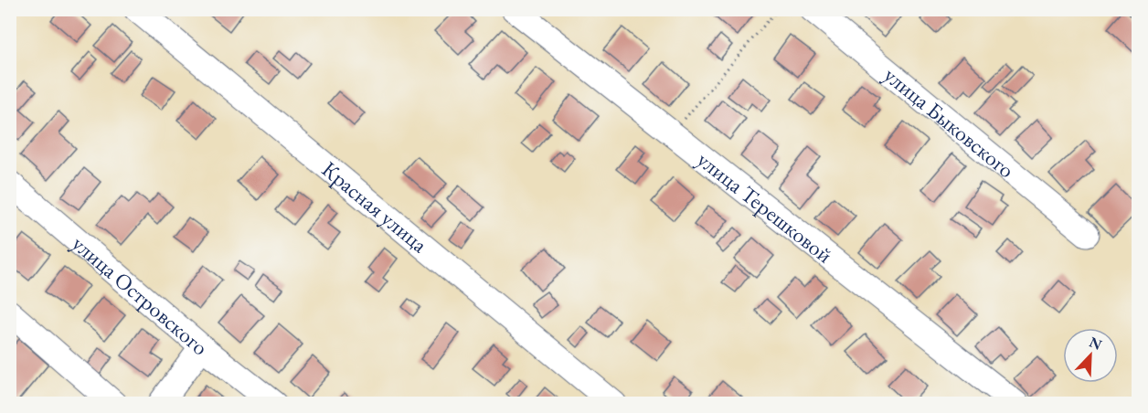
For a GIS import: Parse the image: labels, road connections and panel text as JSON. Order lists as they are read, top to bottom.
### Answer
{
  "streets": {
    "street": [
      "улица Быковского",
      "Красная улица",
      "улица Терешковой",
      "улица Островского"
    ]
  },
  "north": "top right"
}
